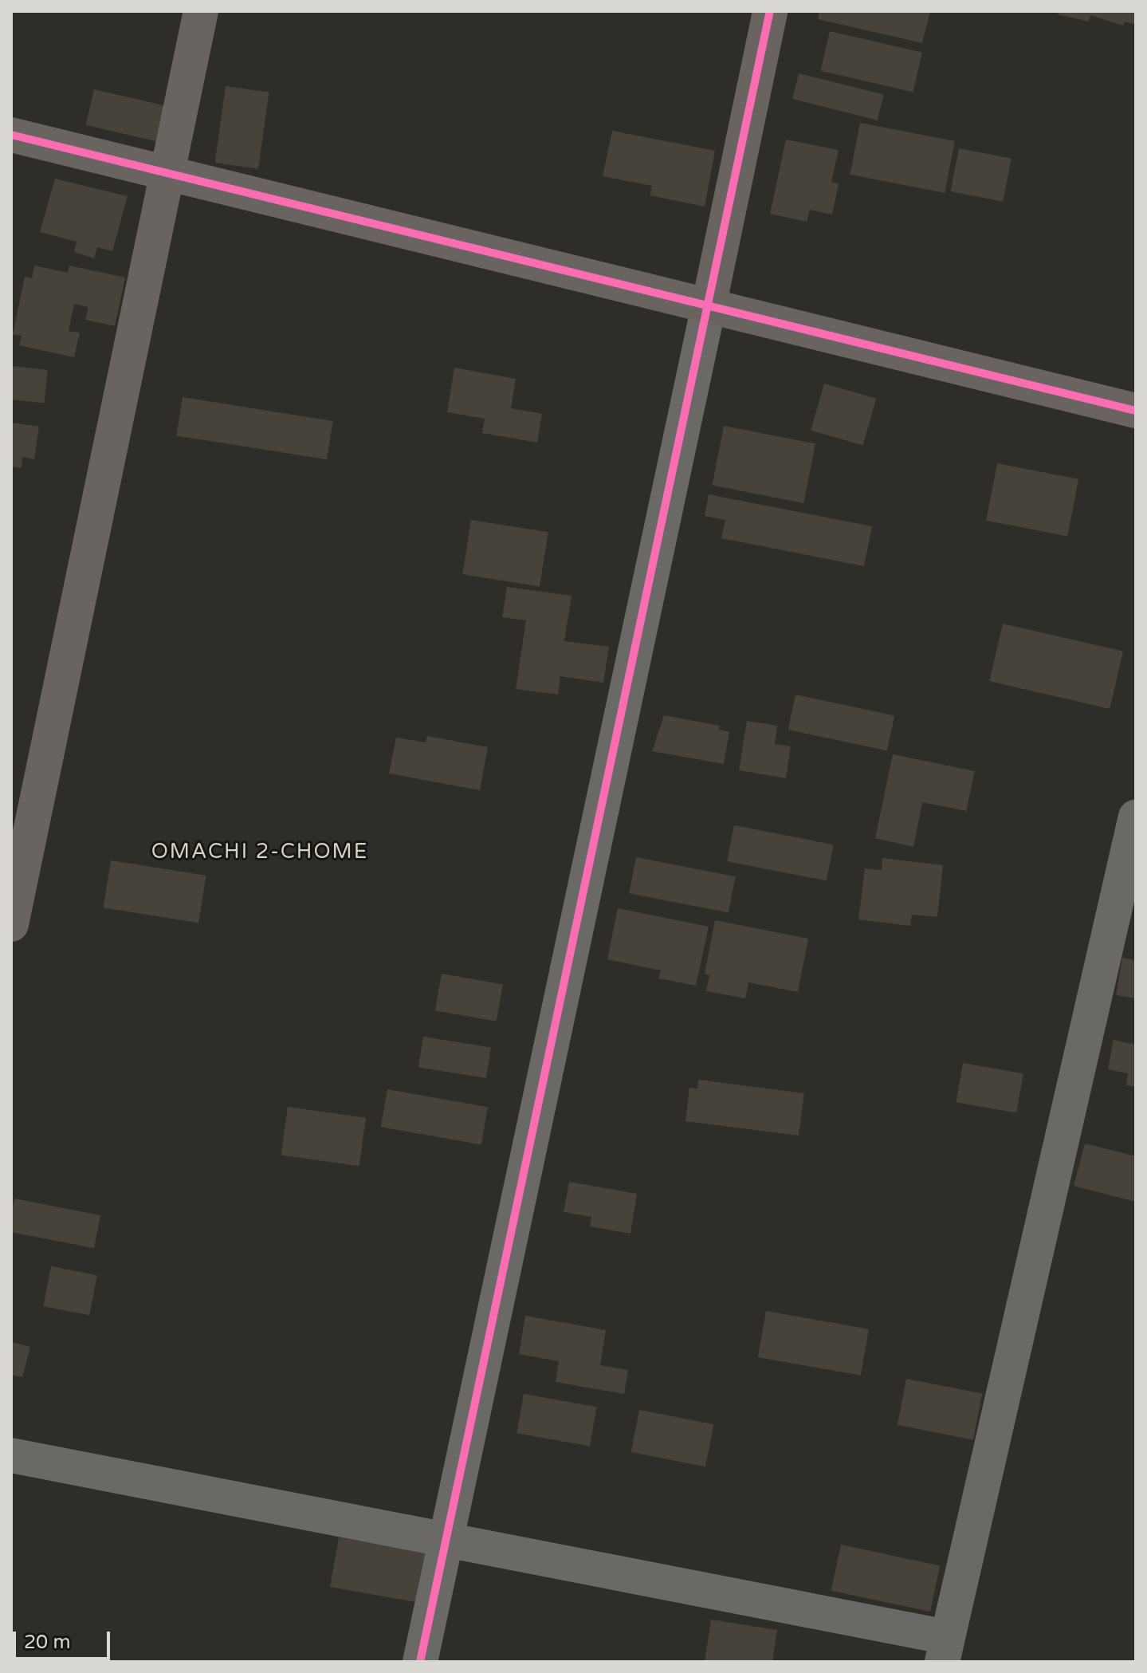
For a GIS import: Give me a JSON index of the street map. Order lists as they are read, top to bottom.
{
  "districts": ["OMACHI 2-CHOME"],
  "scale_bar": "20 m"
}
